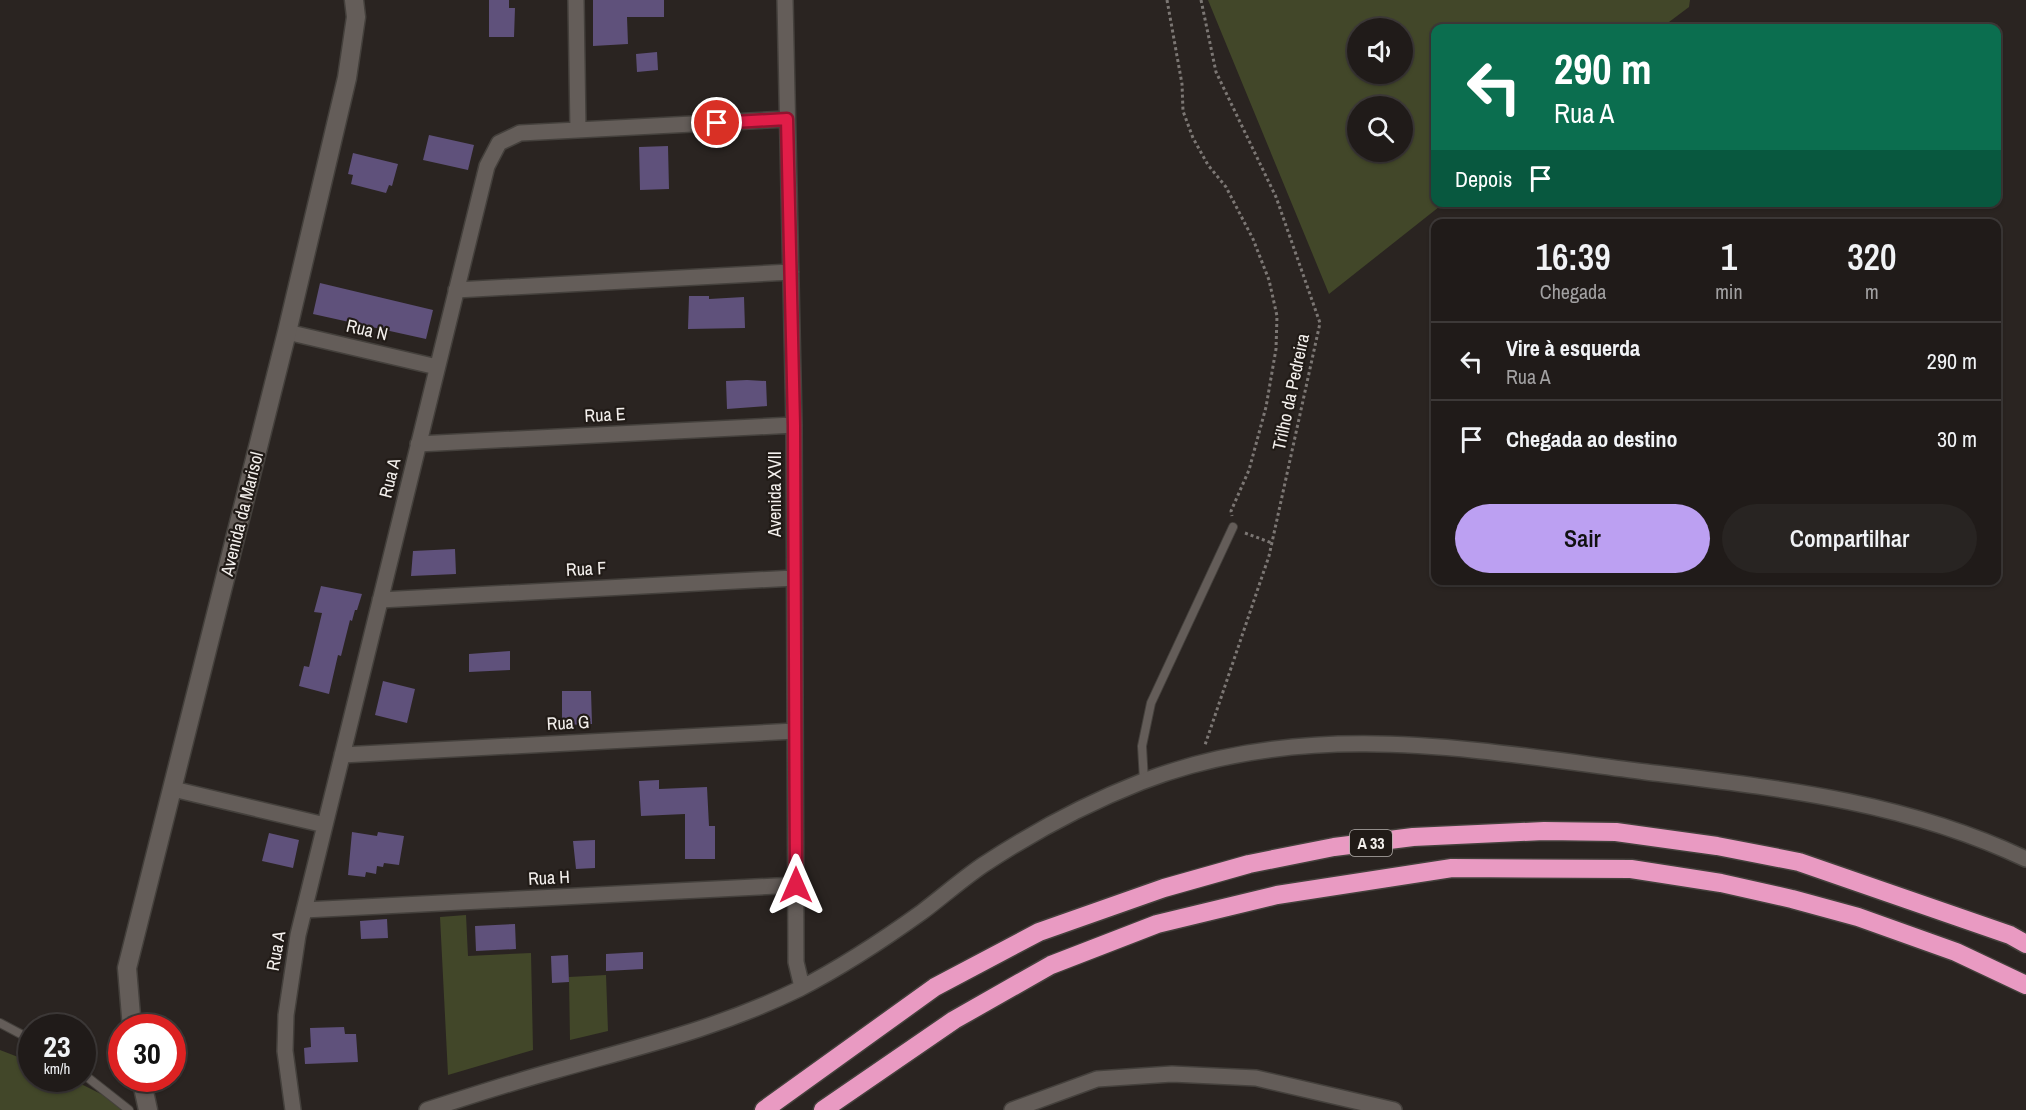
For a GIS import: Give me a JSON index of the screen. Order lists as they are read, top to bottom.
{
  "streets": {
    "highway": ["A 33"],
    "street": [
      "Rua N",
      "Rua E",
      "Rua A",
      "Avenida XVII",
      "Avenida da Marisol",
      "Rua F",
      "Rua G",
      "Rua H"
    ],
    "path": ["Trilho da Pedreira"]
  },
  "crossings": [
    ["Rua N", "Rua A"],
    ["Rua N", "Avenida da Marisol"],
    ["Rua E", "Rua A"],
    ["Rua E", "Avenida XVII"],
    ["Rua A", "Avenida XVII"],
    ["Rua A", "Rua F"],
    ["Rua A", "Rua G"],
    ["Rua A", "Rua H"],
    ["Avenida XVII", "Rua F"],
    ["Avenida XVII", "Rua G"],
    ["Avenida XVII", "Rua H"]
  ],
  "page": {
    "turn": ["290 m", "Rua A"],
    "then": "Depois",
    "eta": [
      "16:39",
      "Chegada",
      "1",
      "min",
      "320",
      "m"
    ],
    "list": [
      {
        "name": "Vire à esquerda",
        "note": "Rua A",
        "value": "290 m"
      },
      {
        "name": "Chegada ao destino",
        "value": "30 m"
      }
    ],
    "buttons": ["Sair", "Compartilhar"],
    "speed": "23 km/h",
    "limit": "30"
  }
}
